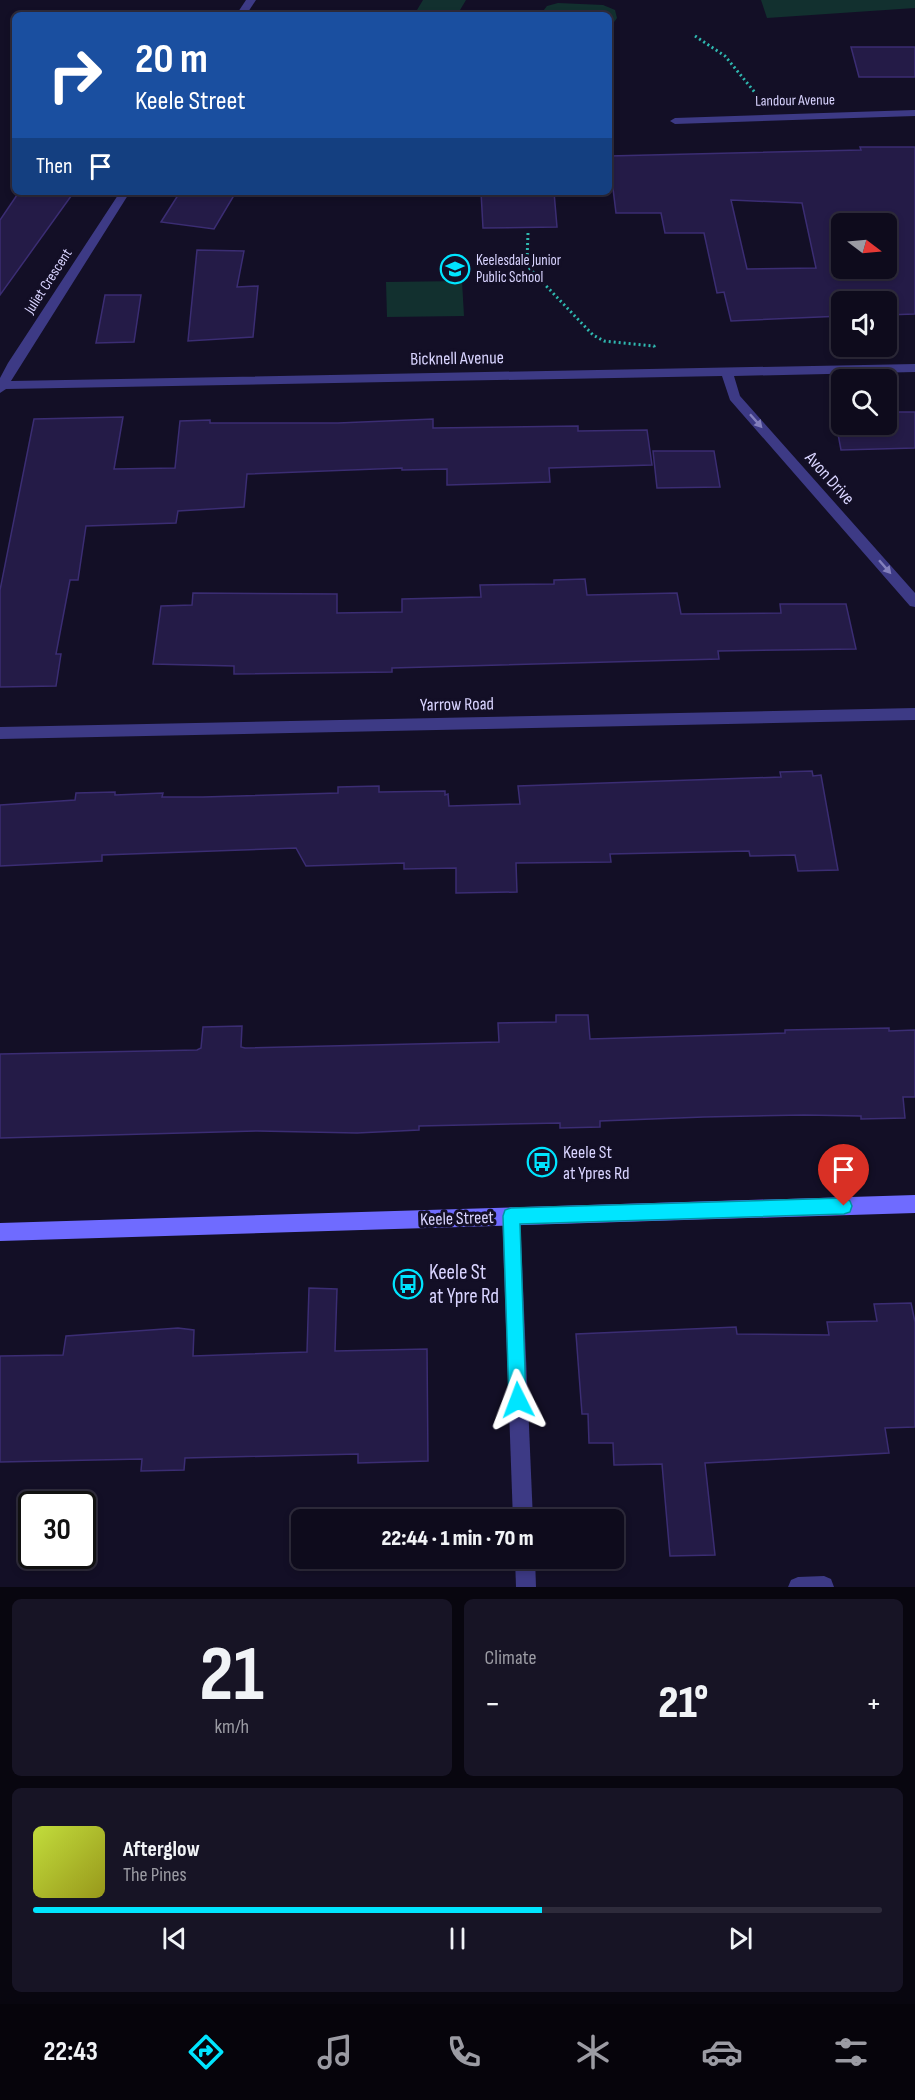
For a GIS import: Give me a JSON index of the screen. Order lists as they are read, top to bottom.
{
  "streets": {
    "main road": ["Keele Street"],
    "street": [
      "Landour Avenue",
      "Juliet Crescent",
      "Bicknell Avenue",
      "Avon Drive",
      "Yarrow Road"
    ]
  },
  "crossings": [
    ["Juliet Crescent", "Bicknell Avenue"],
    ["Bicknell Avenue", "Avon Drive"]
  ],
  "one_way": ["Avon Drive"],
  "places": {
    "school or university": ["Keelesdale Junior Public School"],
    "bus stop": ["Keele St at Ypres Rd", "Keele St at Ypre Rd"]
  },
  "north": "right",
  "page": {
    "turn": ["20 m", "Keele Street"],
    "then": "Then",
    "limit": "30",
    "trip": "22:44 · 1 min · 70 m",
    "tile": [
      ["21", "km/h"],
      "Climate"
    ],
    "heat": ["−", "21°", "+"],
    "song": ["Afterglow", "The Pines"],
    "tabs": "22:43"
  }
}
